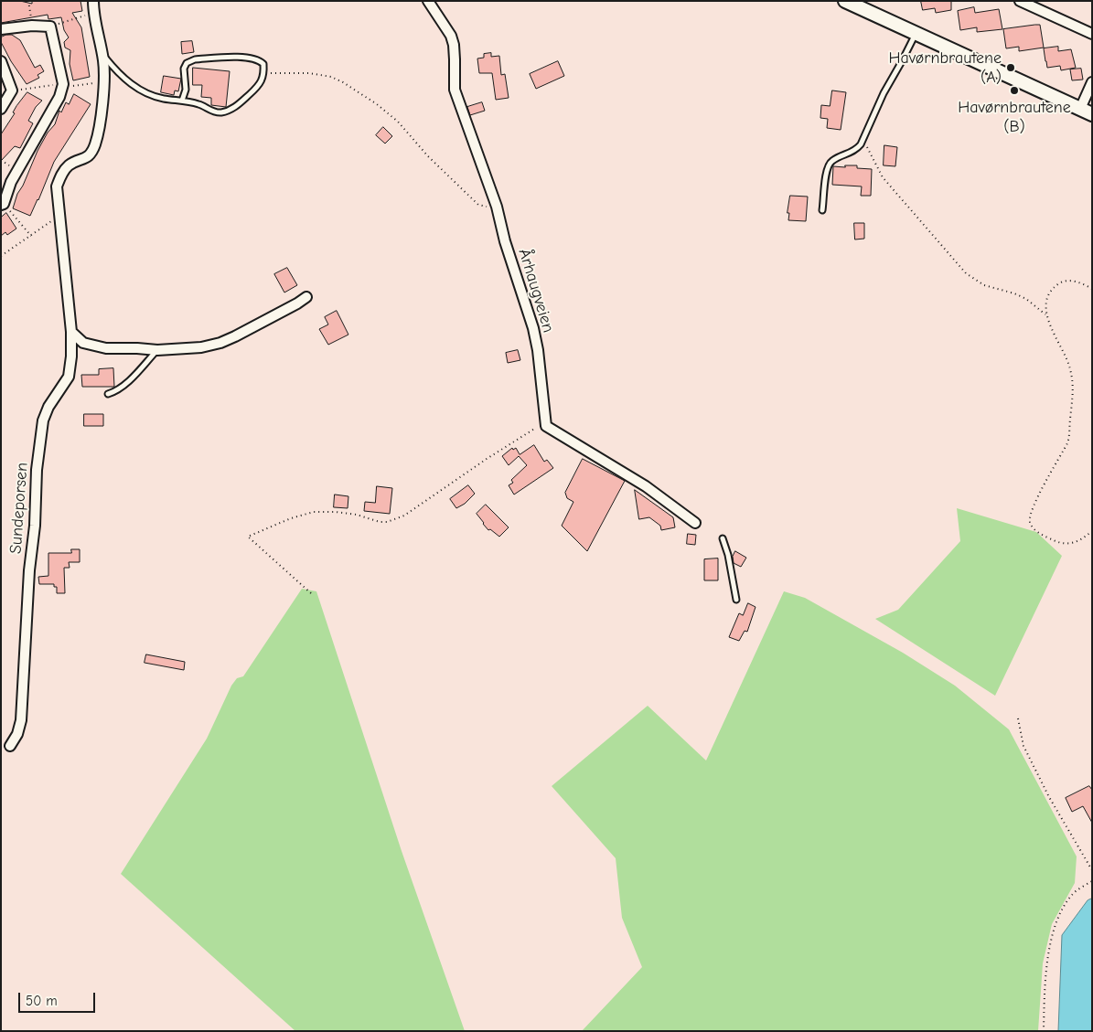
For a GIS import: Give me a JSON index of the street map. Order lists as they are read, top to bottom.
{
  "streets": {
    "street": ["Århaugveien", "Sundeporsen"]
  },
  "places": ["Havørnbrautene (A)", "Havørnbrautene (B)"],
  "scale_bar": "50 m"
}
